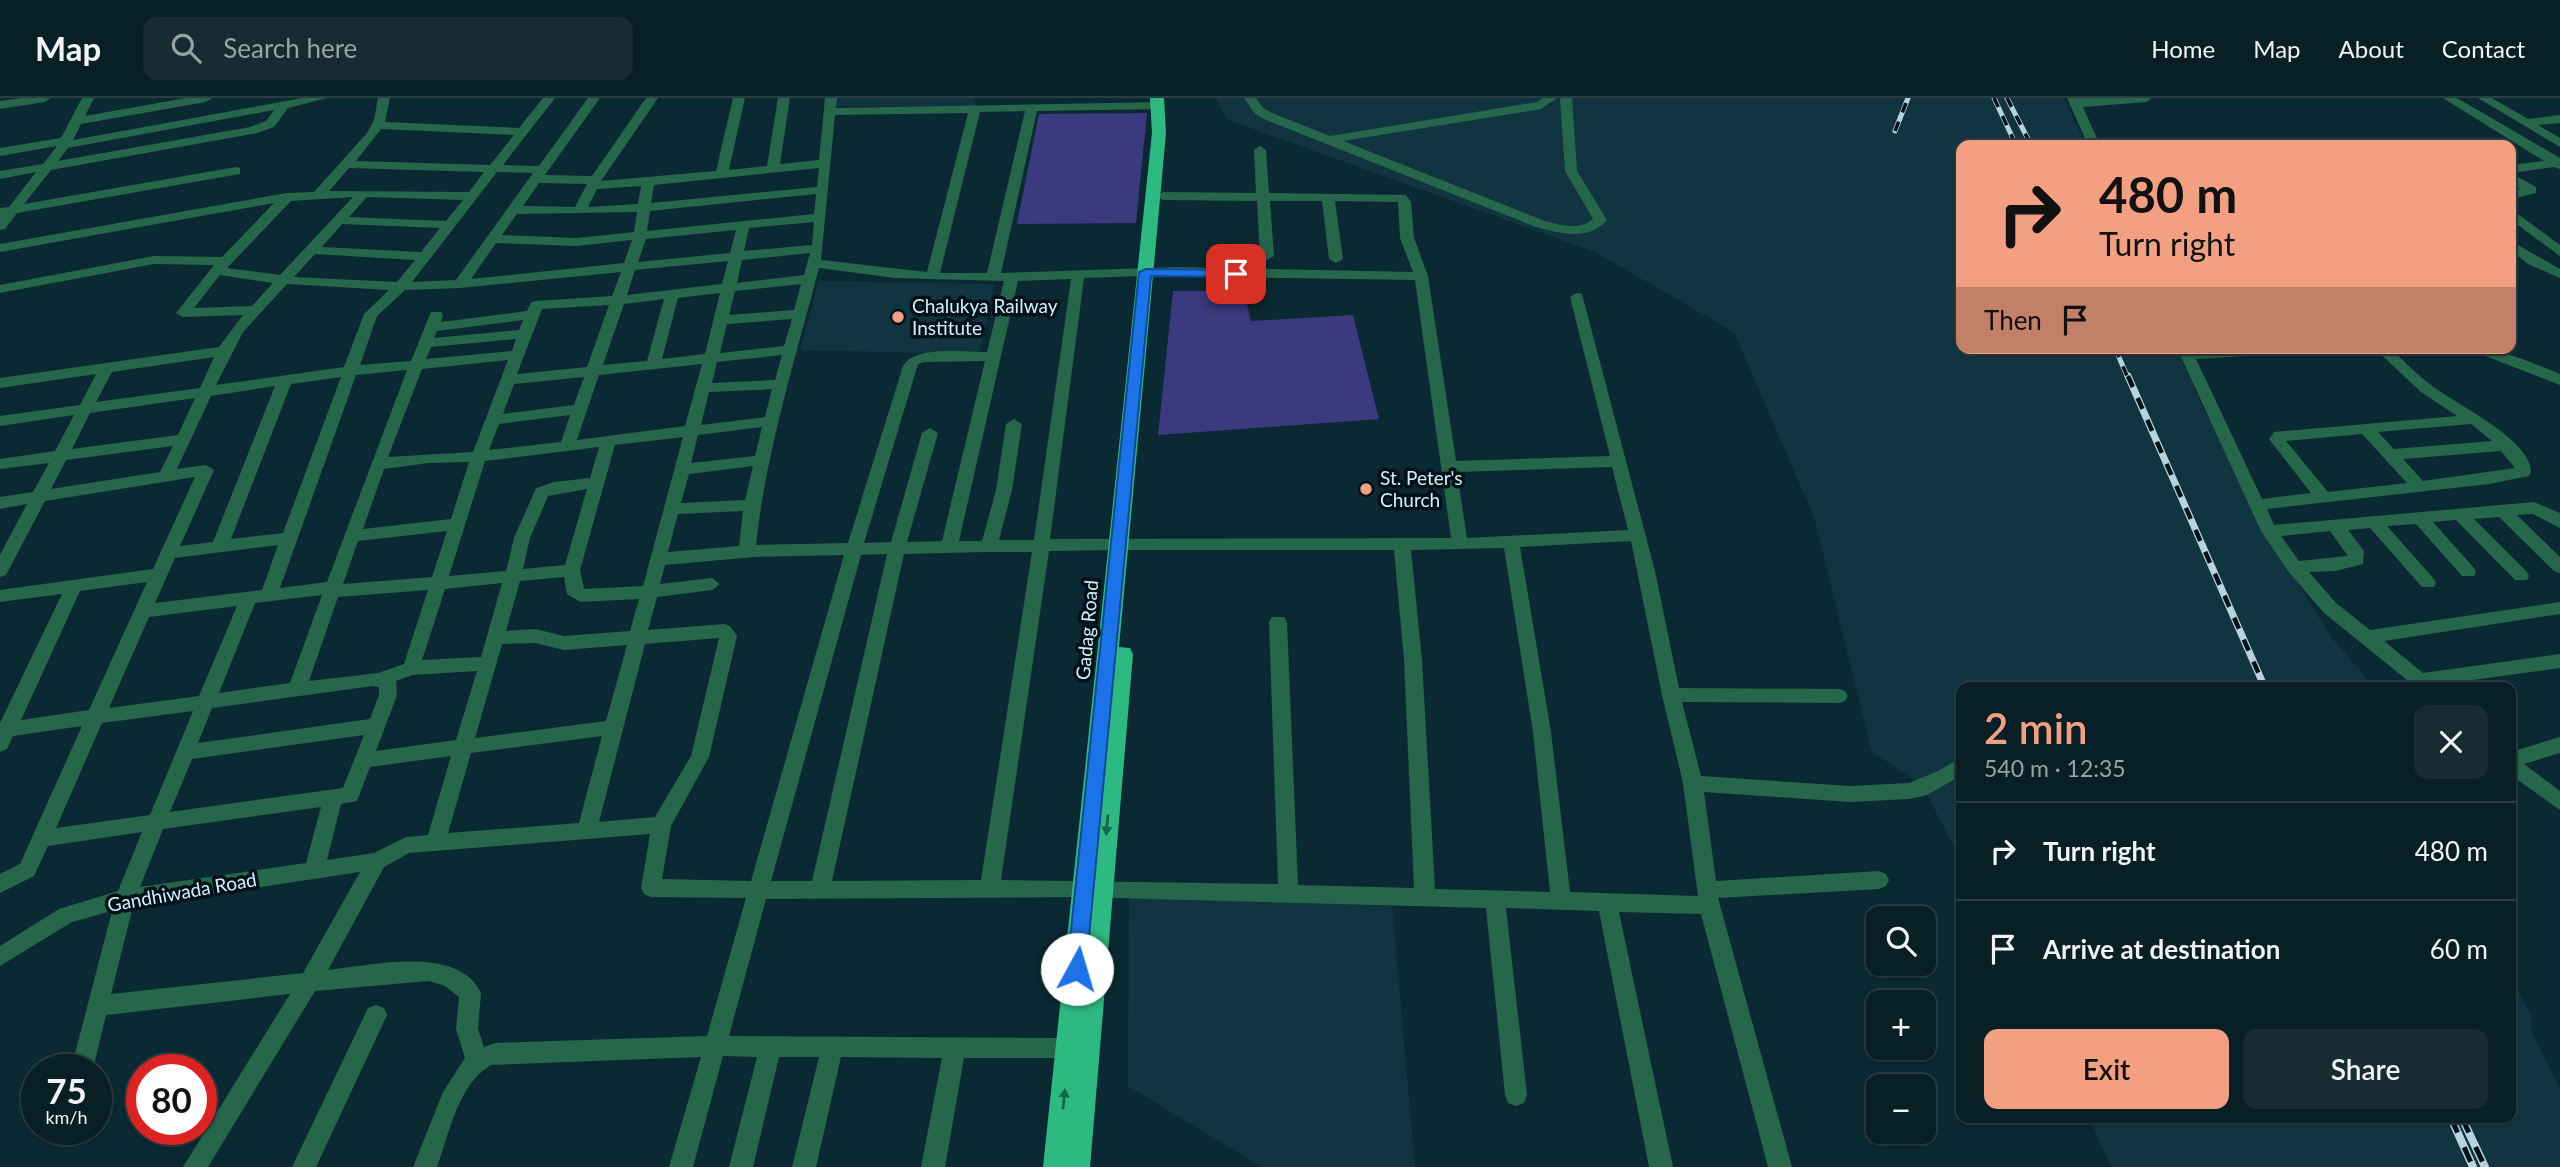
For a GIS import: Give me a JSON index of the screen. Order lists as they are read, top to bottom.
{
  "streets": {
    "highway": ["Gadag Road"],
    "street": ["Gandhiwada Road"]
  },
  "places": ["Chalukya Railway Institute", "St. Peter's Church"],
  "page": {
    "header": "Map",
    "search": "Search here",
    "nav": [
      "Home",
      "Map",
      "About",
      "Contact"
    ],
    "turn": ["480 m", "Turn right"],
    "then": "Then",
    "heading": ["2 min", "540 m · 12:35"],
    "list": [
      {
        "name": "Turn right",
        "value": "480 m"
      },
      {
        "name": "Arrive at destination",
        "value": "60 m"
      }
    ],
    "map_buttons": ["+", "−"],
    "buttons": ["Exit", "Share"],
    "speed": "75 km/h",
    "limit": "80"
  }
}
